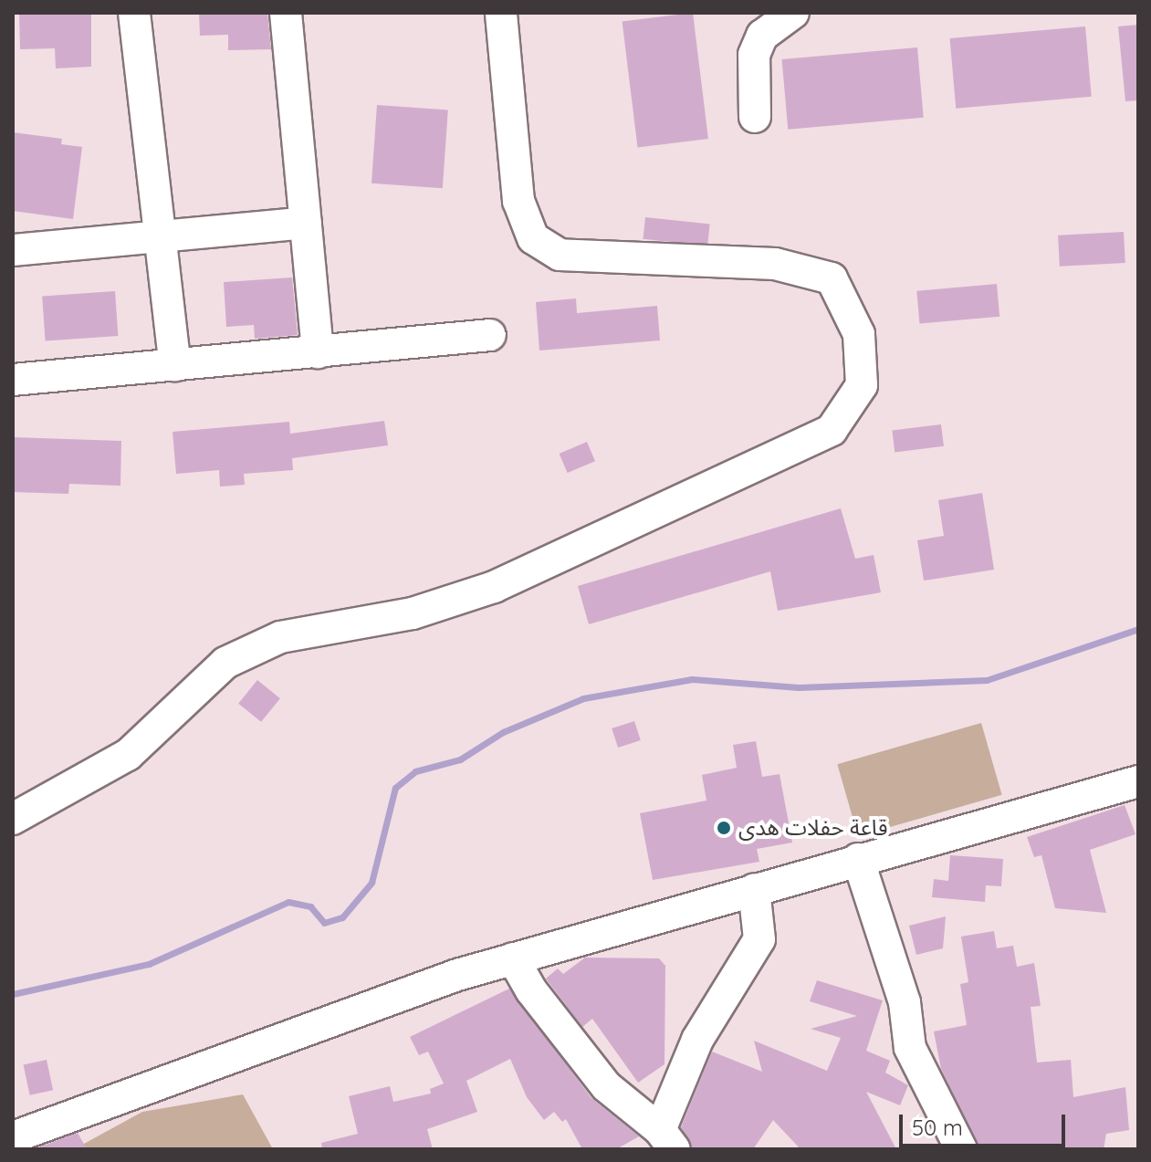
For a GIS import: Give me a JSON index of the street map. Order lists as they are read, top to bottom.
{
  "places": ["قاعة حفلات هدى"],
  "scale_bar": "50 m"
}
